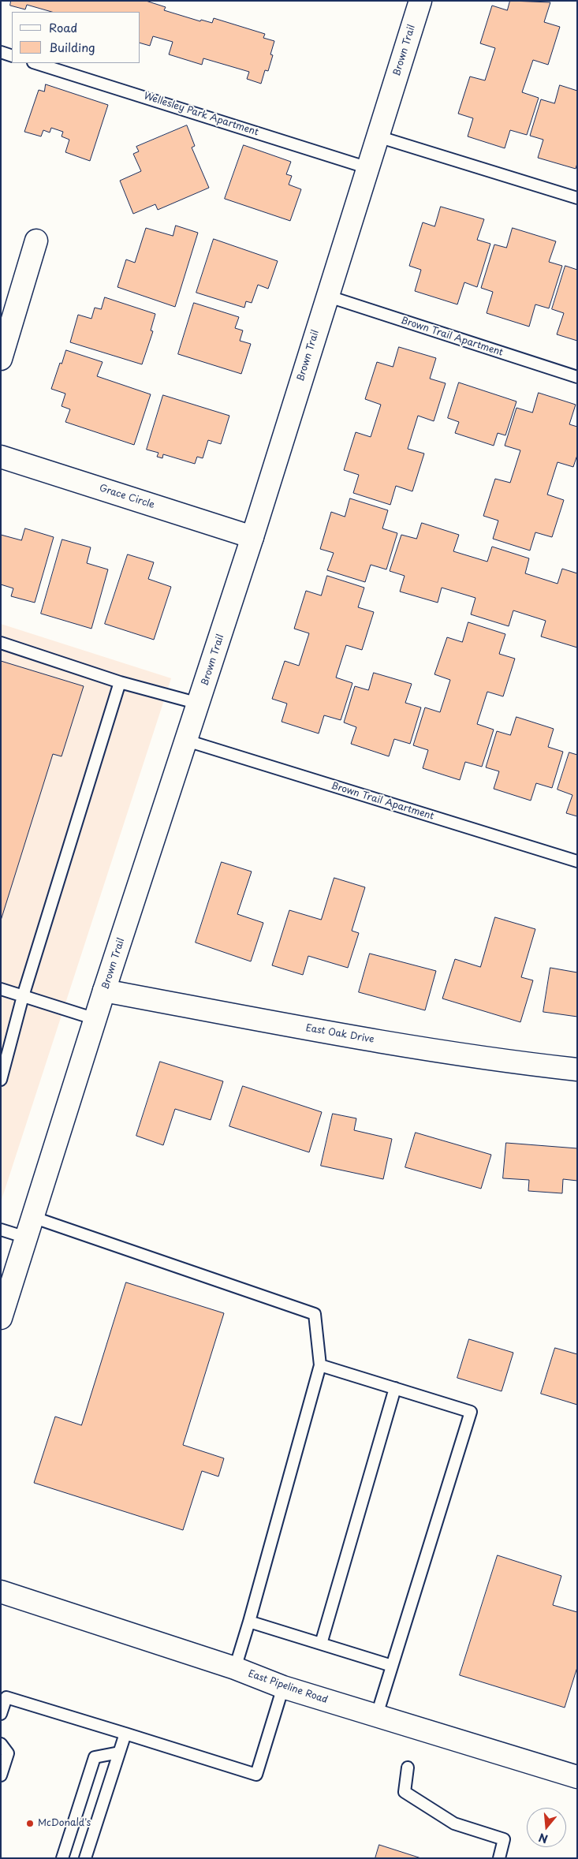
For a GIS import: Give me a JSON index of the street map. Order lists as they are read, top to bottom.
{
  "streets": {
    "main road": [
      "Brown Trail",
      "Grace Circle",
      "East Oak Drive",
      "East Pipeline Road"
    ],
    "lane": ["Wellesley Park Apartment", "Brown Trail Apartment"]
  },
  "crossings": [
    ["Brown Trail", "Wellesley Park Apartment"],
    ["Brown Trail", "Brown Trail Apartment"],
    ["Brown Trail", "Grace Circle"],
    ["Brown Trail", "East Oak Drive"]
  ],
  "places": ["McDonald's"],
  "legend": ["Road", "Building"],
  "north": "bottom"
}
